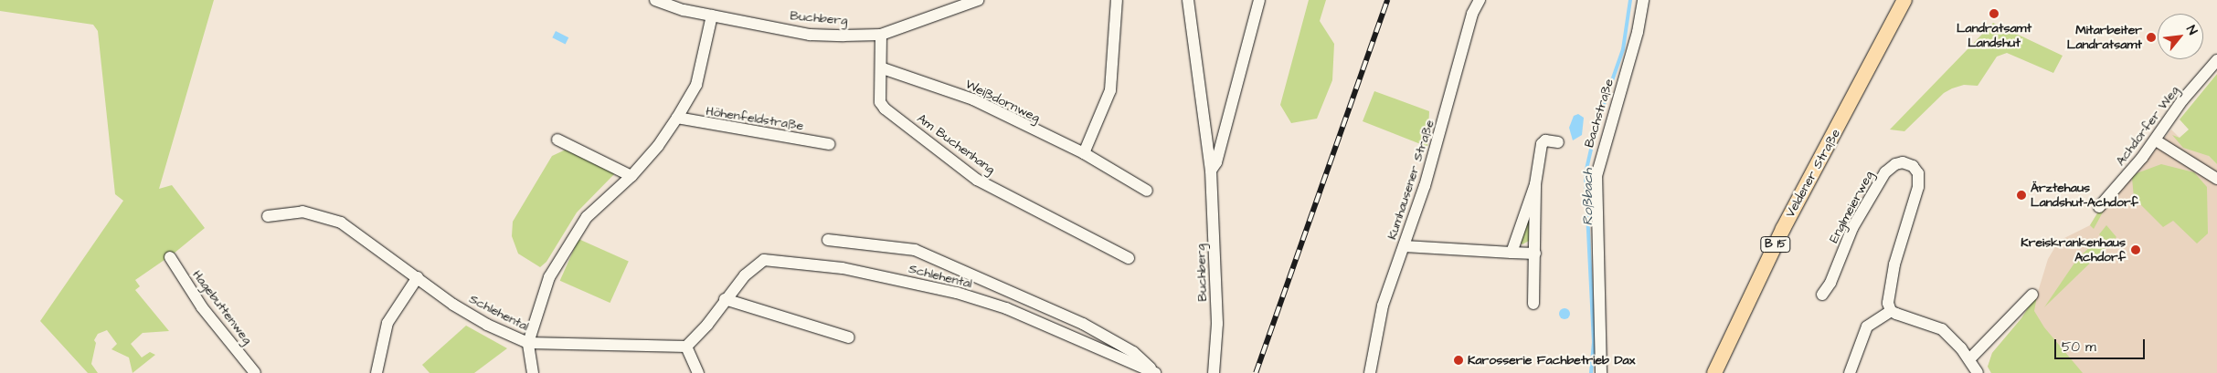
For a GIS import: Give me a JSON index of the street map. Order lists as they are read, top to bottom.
{
  "streets": {
    "main road": ["Veldener Straße", "B 15"],
    "street": [
      "Buchberg",
      "Weißdornweg",
      "Bachstraße",
      "Höhenfeldstraße",
      "Achdorfer Weg",
      "Am Buchenhang",
      "Kumhausener Straße",
      "Englmeierweg",
      "Schlehental",
      "Hagebuttenweg"
    ]
  },
  "crossings": [
    ["Buchberg", "Höhenfeldstraße"],
    ["Buchberg", "Am Buchenhang"],
    ["Weißdornweg", "Am Buchenhang"],
    ["Höhenfeldstraße", "Schlehental"]
  ],
  "water": ["Roßbach"],
  "places": [
    "Landratsamt Landshut",
    "Mitarbeiter Landratsamt",
    "Ärztehaus Landshut-Achdorf",
    "Kreiskrankenhaus Achdorf",
    "Karosserie Fachbetrieb Dax"
  ],
  "scale_bar": "50 m",
  "north": "top right"
}
